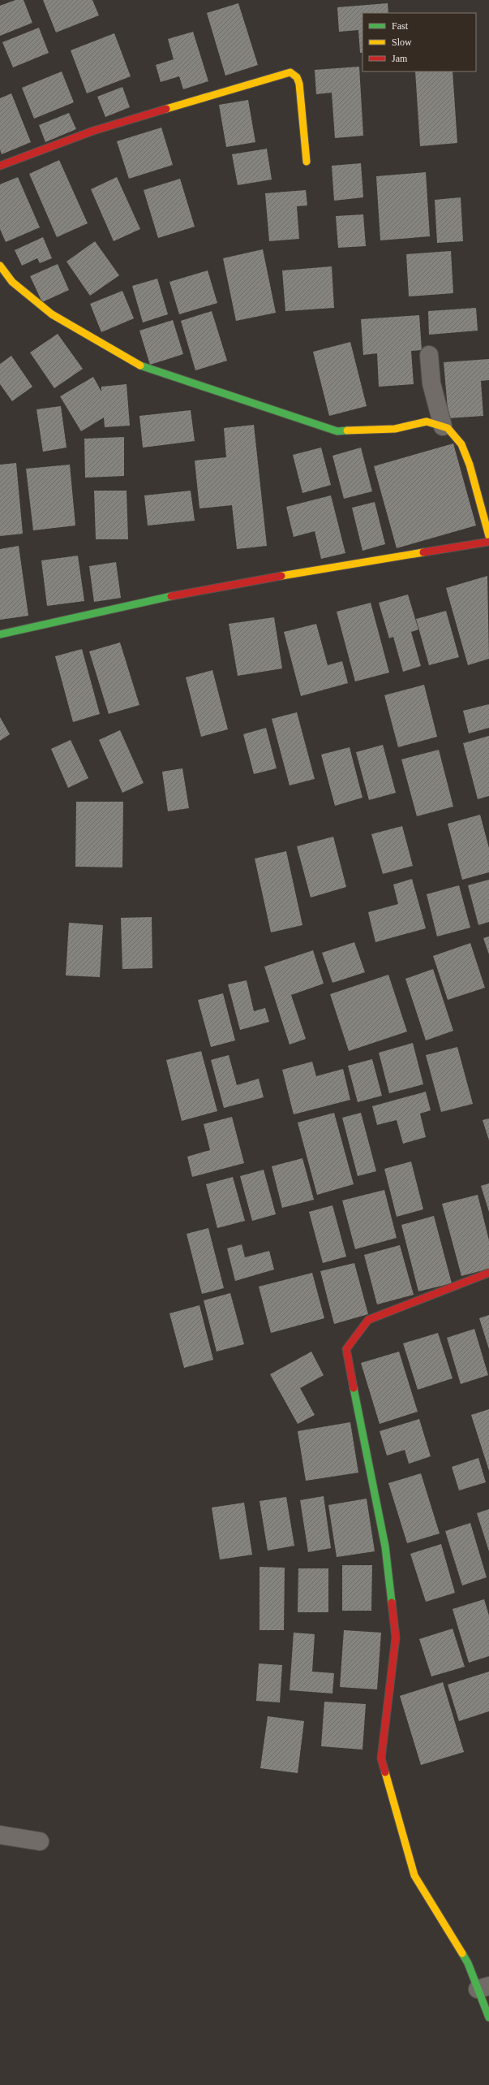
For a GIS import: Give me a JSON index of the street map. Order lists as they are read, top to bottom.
{
  "legend": ["Fast", "Slow", "Jam"]
}
